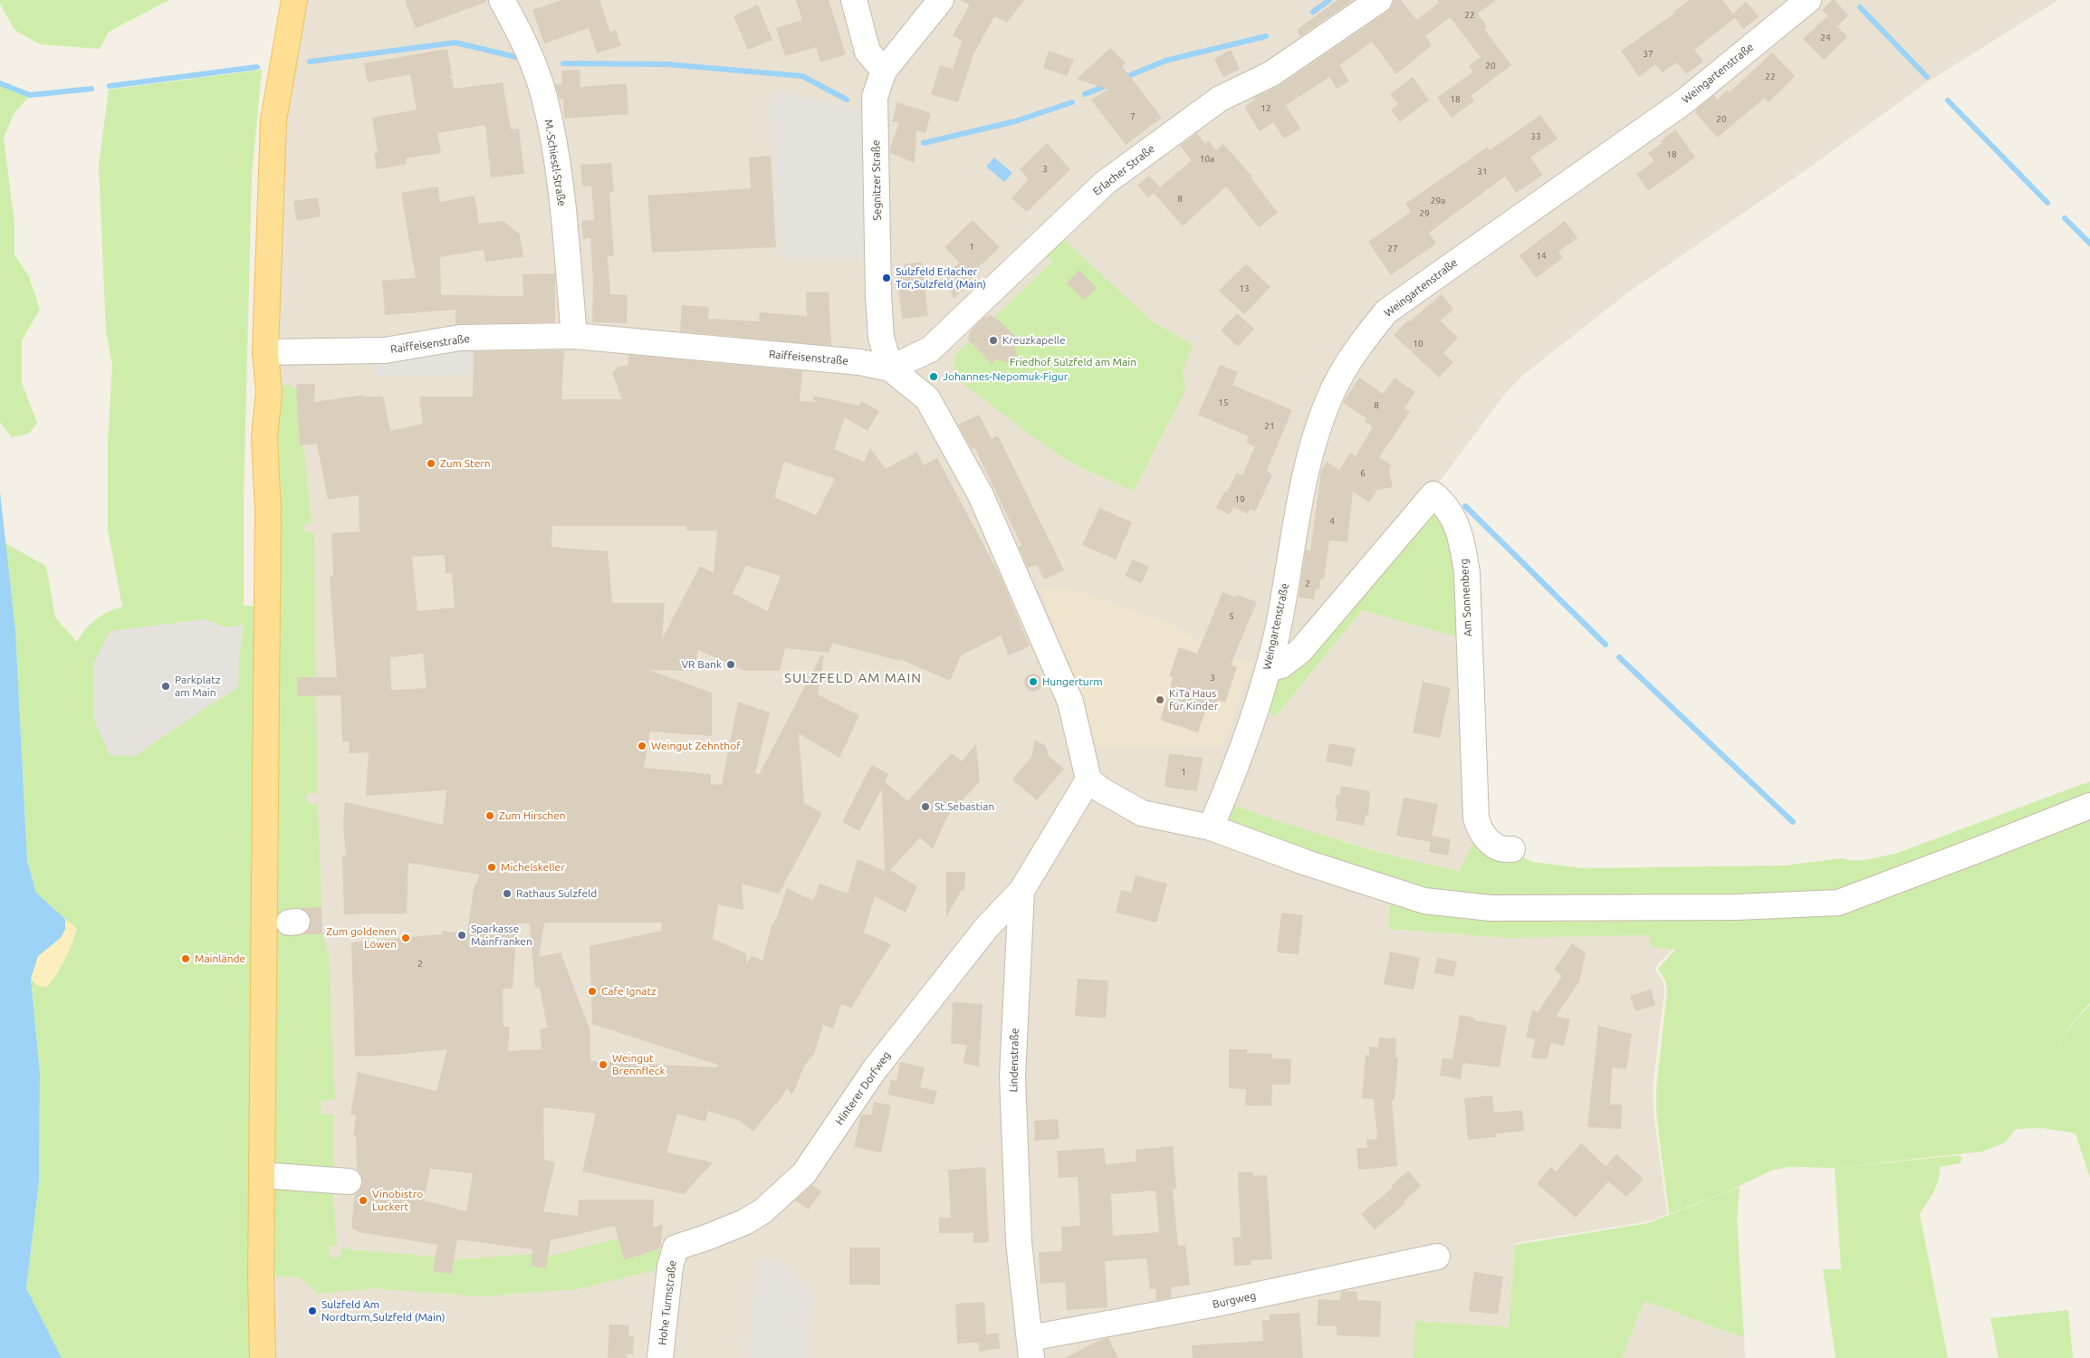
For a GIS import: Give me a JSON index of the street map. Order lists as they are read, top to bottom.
{
  "streets": {
    "street": [
      "Weingartenstraße",
      "M.-Schiestl-Straße",
      "Erlacher Straße",
      "Segnitzer Straße",
      "Raiffeisenstraße",
      "Am Sonnenberg",
      "Lindenstraße",
      "Hinterer Dorfweg",
      "Burgweg",
      "Hohe Turmstraße"
    ]
  },
  "crossings": [
    ["Weingartenstraße", "Am Sonnenberg"],
    ["M.-Schiestl-Straße", "Raiffeisenstraße"],
    ["Erlacher Straße", "Segnitzer Straße"],
    ["Erlacher Straße", "Raiffeisenstraße"],
    ["Segnitzer Straße", "Raiffeisenstraße"],
    ["Raiffeisenstraße", "Lindenstraße"],
    ["Lindenstraße", "Hinterer Dorfweg"],
    ["Lindenstraße", "Burgweg"],
    ["Hinterer Dorfweg", "Hohe Turmstraße"]
  ],
  "districts": ["SULZFELD AM MAIN"],
  "parks": ["Friedhof Sulzfeld am Main"],
  "places": [
    "Sulzfeld Erlacher Tor,Sulzfeld (Main)",
    "Kreuzkapelle",
    "Johannes-Nepomuk-Figur",
    "Zum Stern",
    "VR Bank",
    "Hungerturm",
    "Parkplatz am Main",
    "KiTa Haus für Kinder",
    "Weingut Zehnthof",
    "St.Sebastian",
    "Zum Hirschen",
    "Michelskeller",
    "Rathaus Sulzfeld",
    "Sparkasse Mainfranken",
    "Zum goldenen Löwen",
    "Mainlände",
    "Cafe Ignatz",
    "Weingut Brennfleck",
    "Vinobistro Luckert",
    "Sulzfeld Am Nordturm,Sulzfeld (Main)"
  ],
  "house_numbers": [
    "22",
    "24",
    "37",
    "20",
    "22",
    "18",
    "12",
    "7",
    "20",
    "33",
    "18",
    "10a",
    "3",
    "31",
    "8",
    "29a",
    "29",
    "1",
    "27",
    "14",
    "13",
    "10",
    "15",
    "8",
    "21",
    "6",
    "19",
    "4",
    "2",
    "5",
    "3",
    "1",
    "2"
  ]
}
